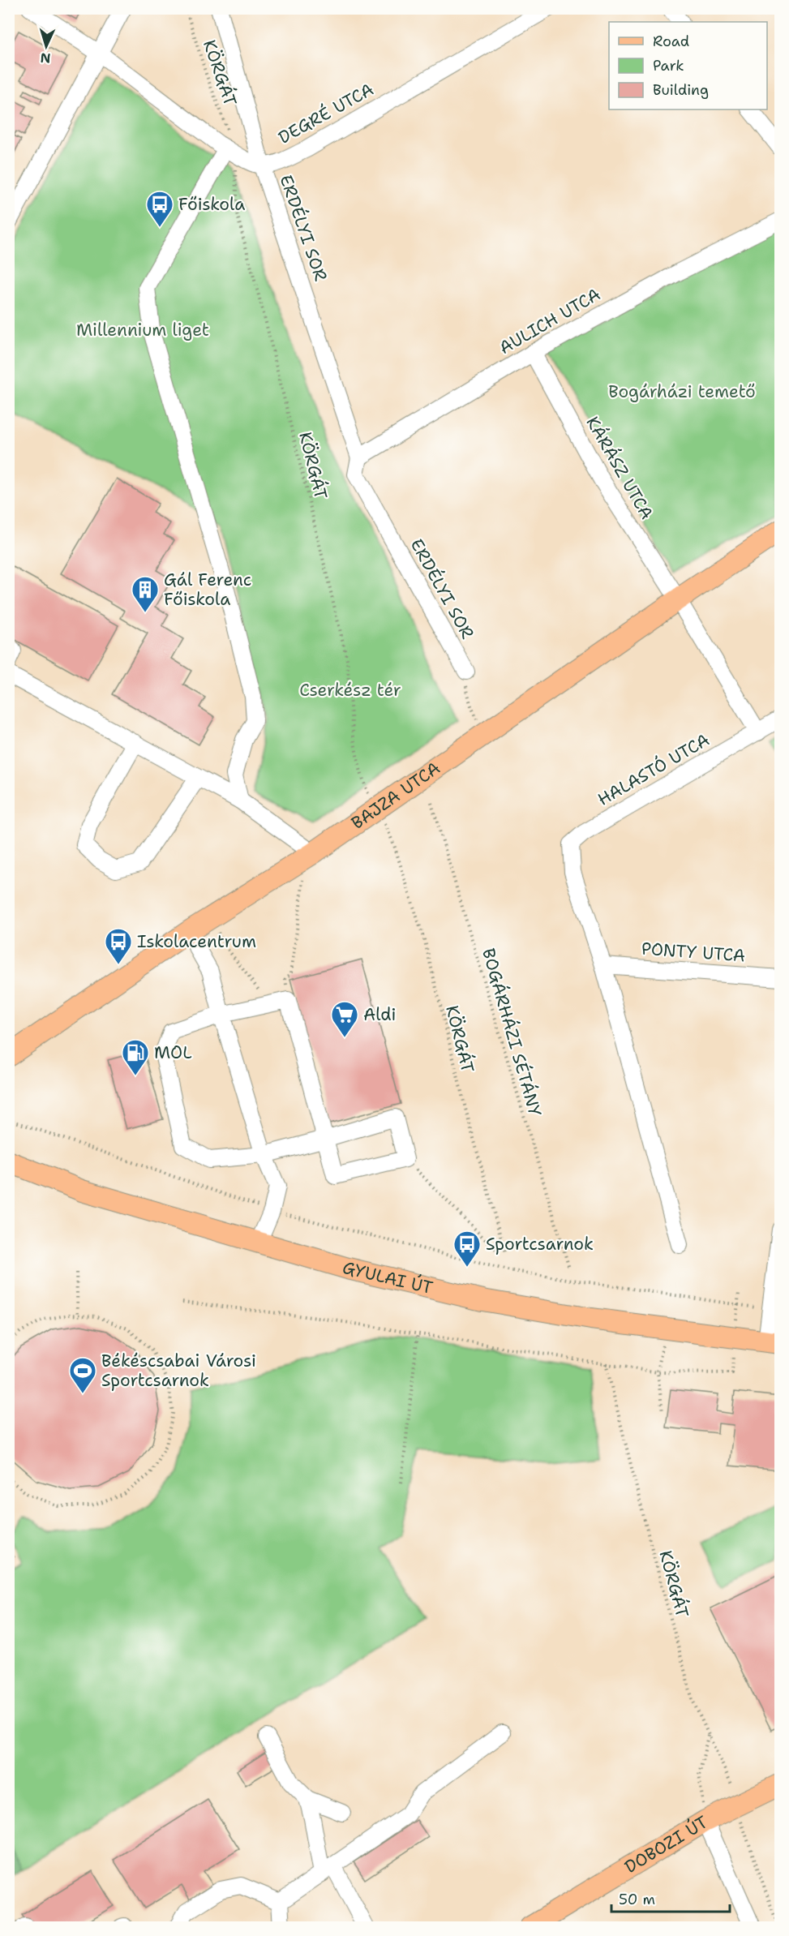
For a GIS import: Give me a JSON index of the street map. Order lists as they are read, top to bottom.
{
  "streets": {
    "main road": ["BAJZA UTCA", "GYULAI ÚT", "DOBOZI ÚT"],
    "street": [
      "DEGRÉ UTCA",
      "ERDÉLYI SOR",
      "AULICH UTCA",
      "KÁRÁSZ UTCA",
      "HALASTÓ UTCA",
      "PONTY UTCA"
    ],
    "path": ["KÖRGÁT", "BOGÁRHÁZI SÉTÁNY"]
  },
  "crossings": [
    ["DEGRÉ UTCA", "ERDÉLYI SOR"],
    ["ERDÉLYI SOR", "AULICH UTCA"],
    ["AULICH UTCA", "KÁRÁSZ UTCA"],
    ["KÁRÁSZ UTCA", "HALASTÓ UTCA"],
    ["KÁRÁSZ UTCA", "BAJZA UTCA"],
    ["HALASTÓ UTCA", "PONTY UTCA"]
  ],
  "parks": ["Millennium liget", "Bogárházi temető", "Cserkész tér"],
  "places": {
    "bus stop": ["Főiskola", "Iskolacentrum", "Sportcsarnok"],
    "building": ["Gál Ferenc Főiskola"],
    "supermarket": ["Aldi"],
    "fuel station": ["MOL"],
    "sports": ["Békéscsabai Városi Sportcsarnok"]
  },
  "legend": ["Road", "Park", "Building"],
  "scale_bar": "50 m",
  "north": "bottom"
}
